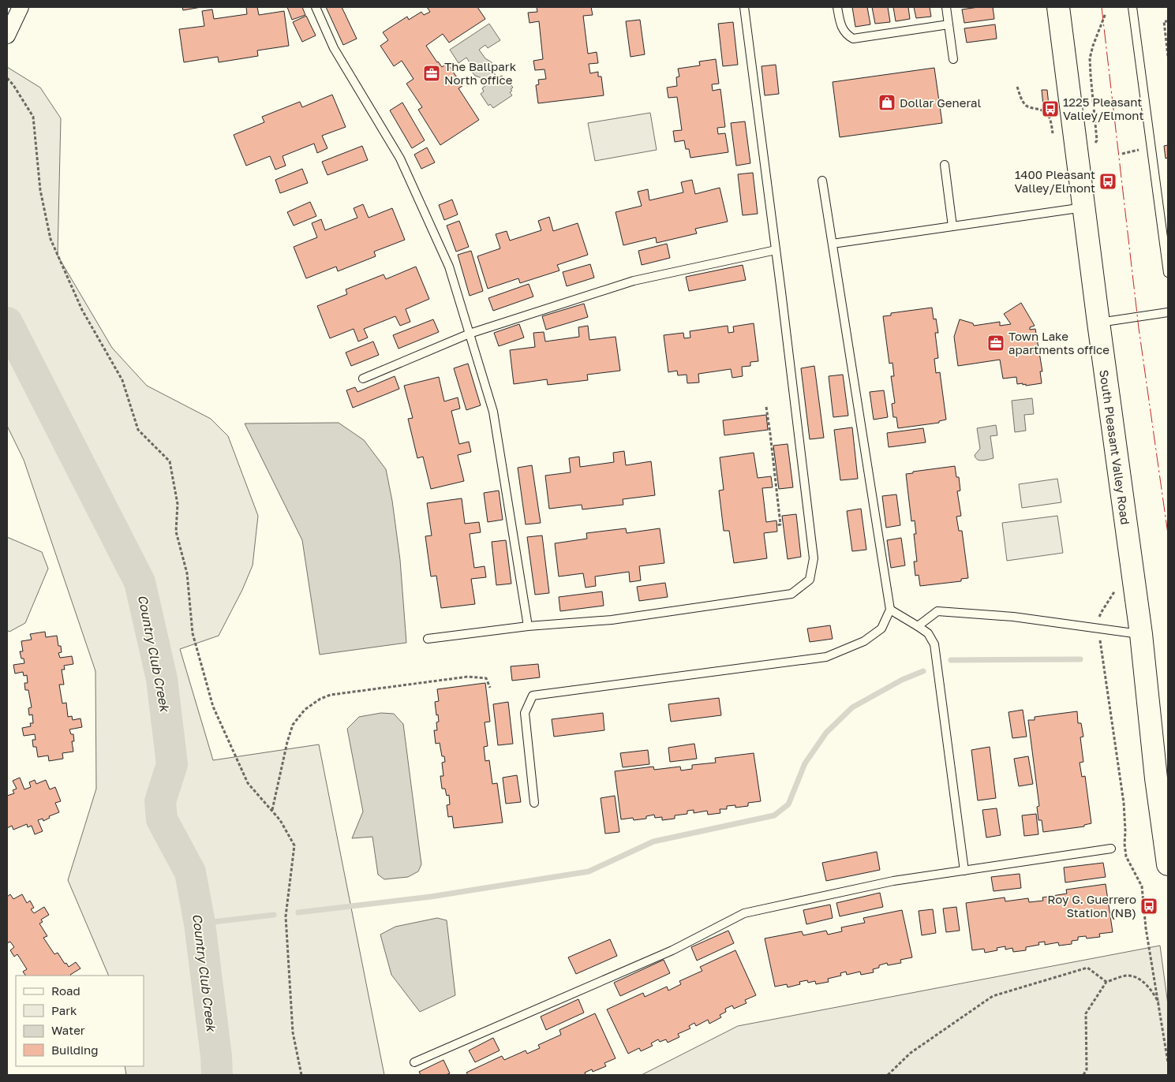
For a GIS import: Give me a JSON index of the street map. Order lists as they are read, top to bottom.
{
  "streets": {
    "main road": ["South Pleasant Valley Road"]
  },
  "water": ["Country Club Creek"],
  "places": {
    "office": ["The Ballpark North office", "Town Lake apartments office"],
    "shop": ["Dollar General"],
    "bus stop": ["1225 Pleasant Valley/Elmont", "1400 Pleasant Valley/Elmont", "Roy G. Guerrero Station (NB)"]
  },
  "legend": [
    "Road",
    "Park",
    "Water",
    "Building"
  ]
}
